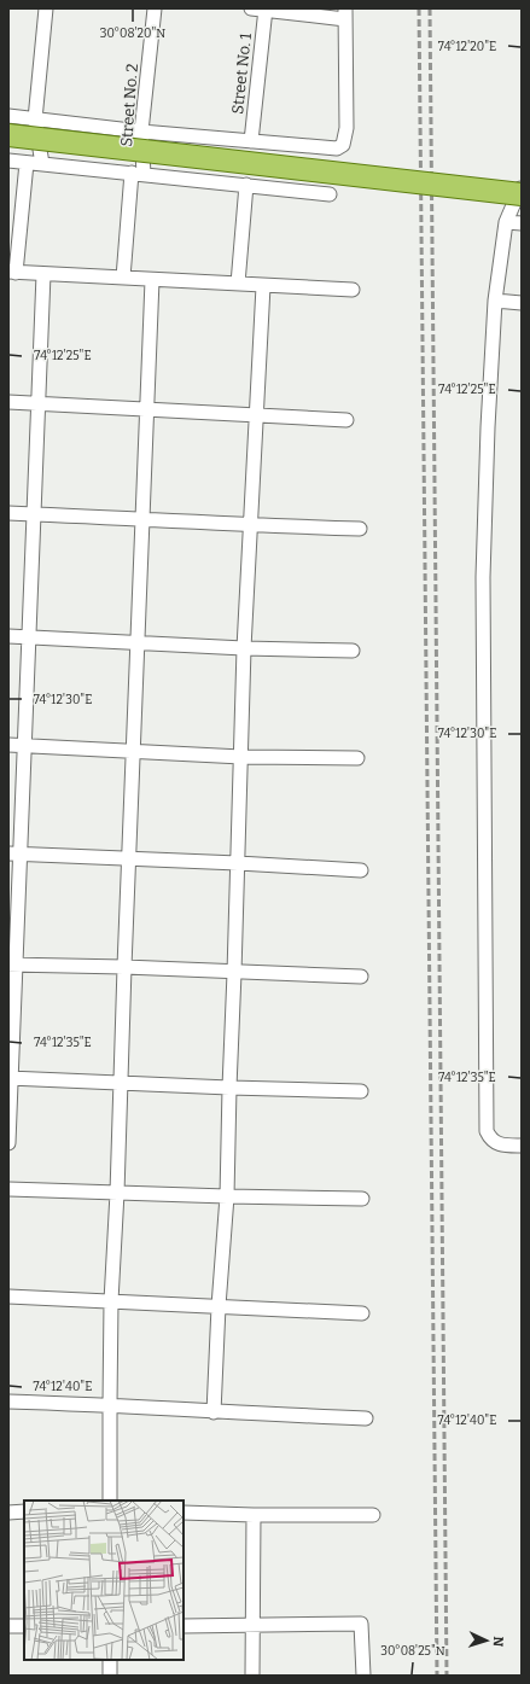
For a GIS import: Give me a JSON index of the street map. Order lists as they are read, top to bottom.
{
  "streets": {
    "street": ["Street No. 1", "Street No. 2"]
  },
  "north": "right",
  "coordinates": [
    "30°08'20\"N",
    "74°12'20\"E",
    "74°12'25\"E",
    "74°12'30\"E",
    "74°12'35\"E",
    "74°12'40\"E",
    "30°08'25\"N"
  ]
}
